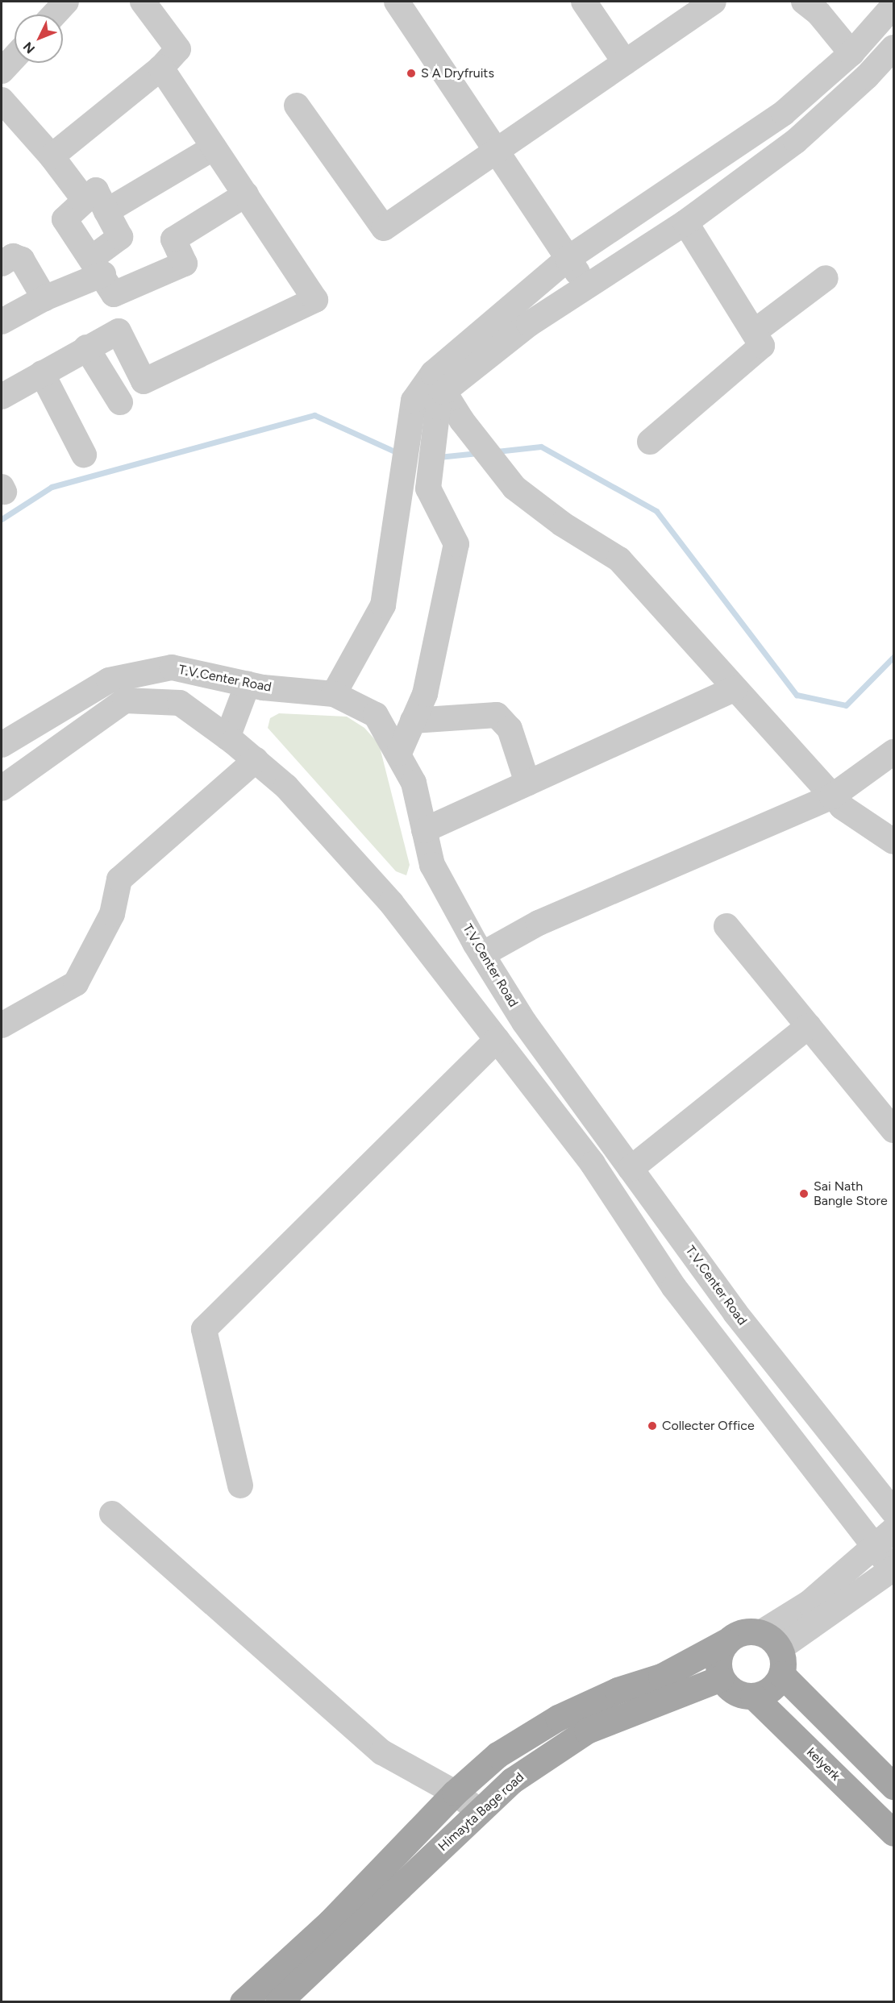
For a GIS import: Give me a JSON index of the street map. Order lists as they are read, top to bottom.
{
  "streets": {
    "main road": ["kelyerk", "Himayta Bage road"],
    "street": ["T.V.Center Road"]
  },
  "crossings": [
    ["kelyerk", "Himayta Bage road"]
  ],
  "places": ["S A Dryfruits", "Sai Nath Bangle Store", "Collecter Office"],
  "north": "bottom left"
}
